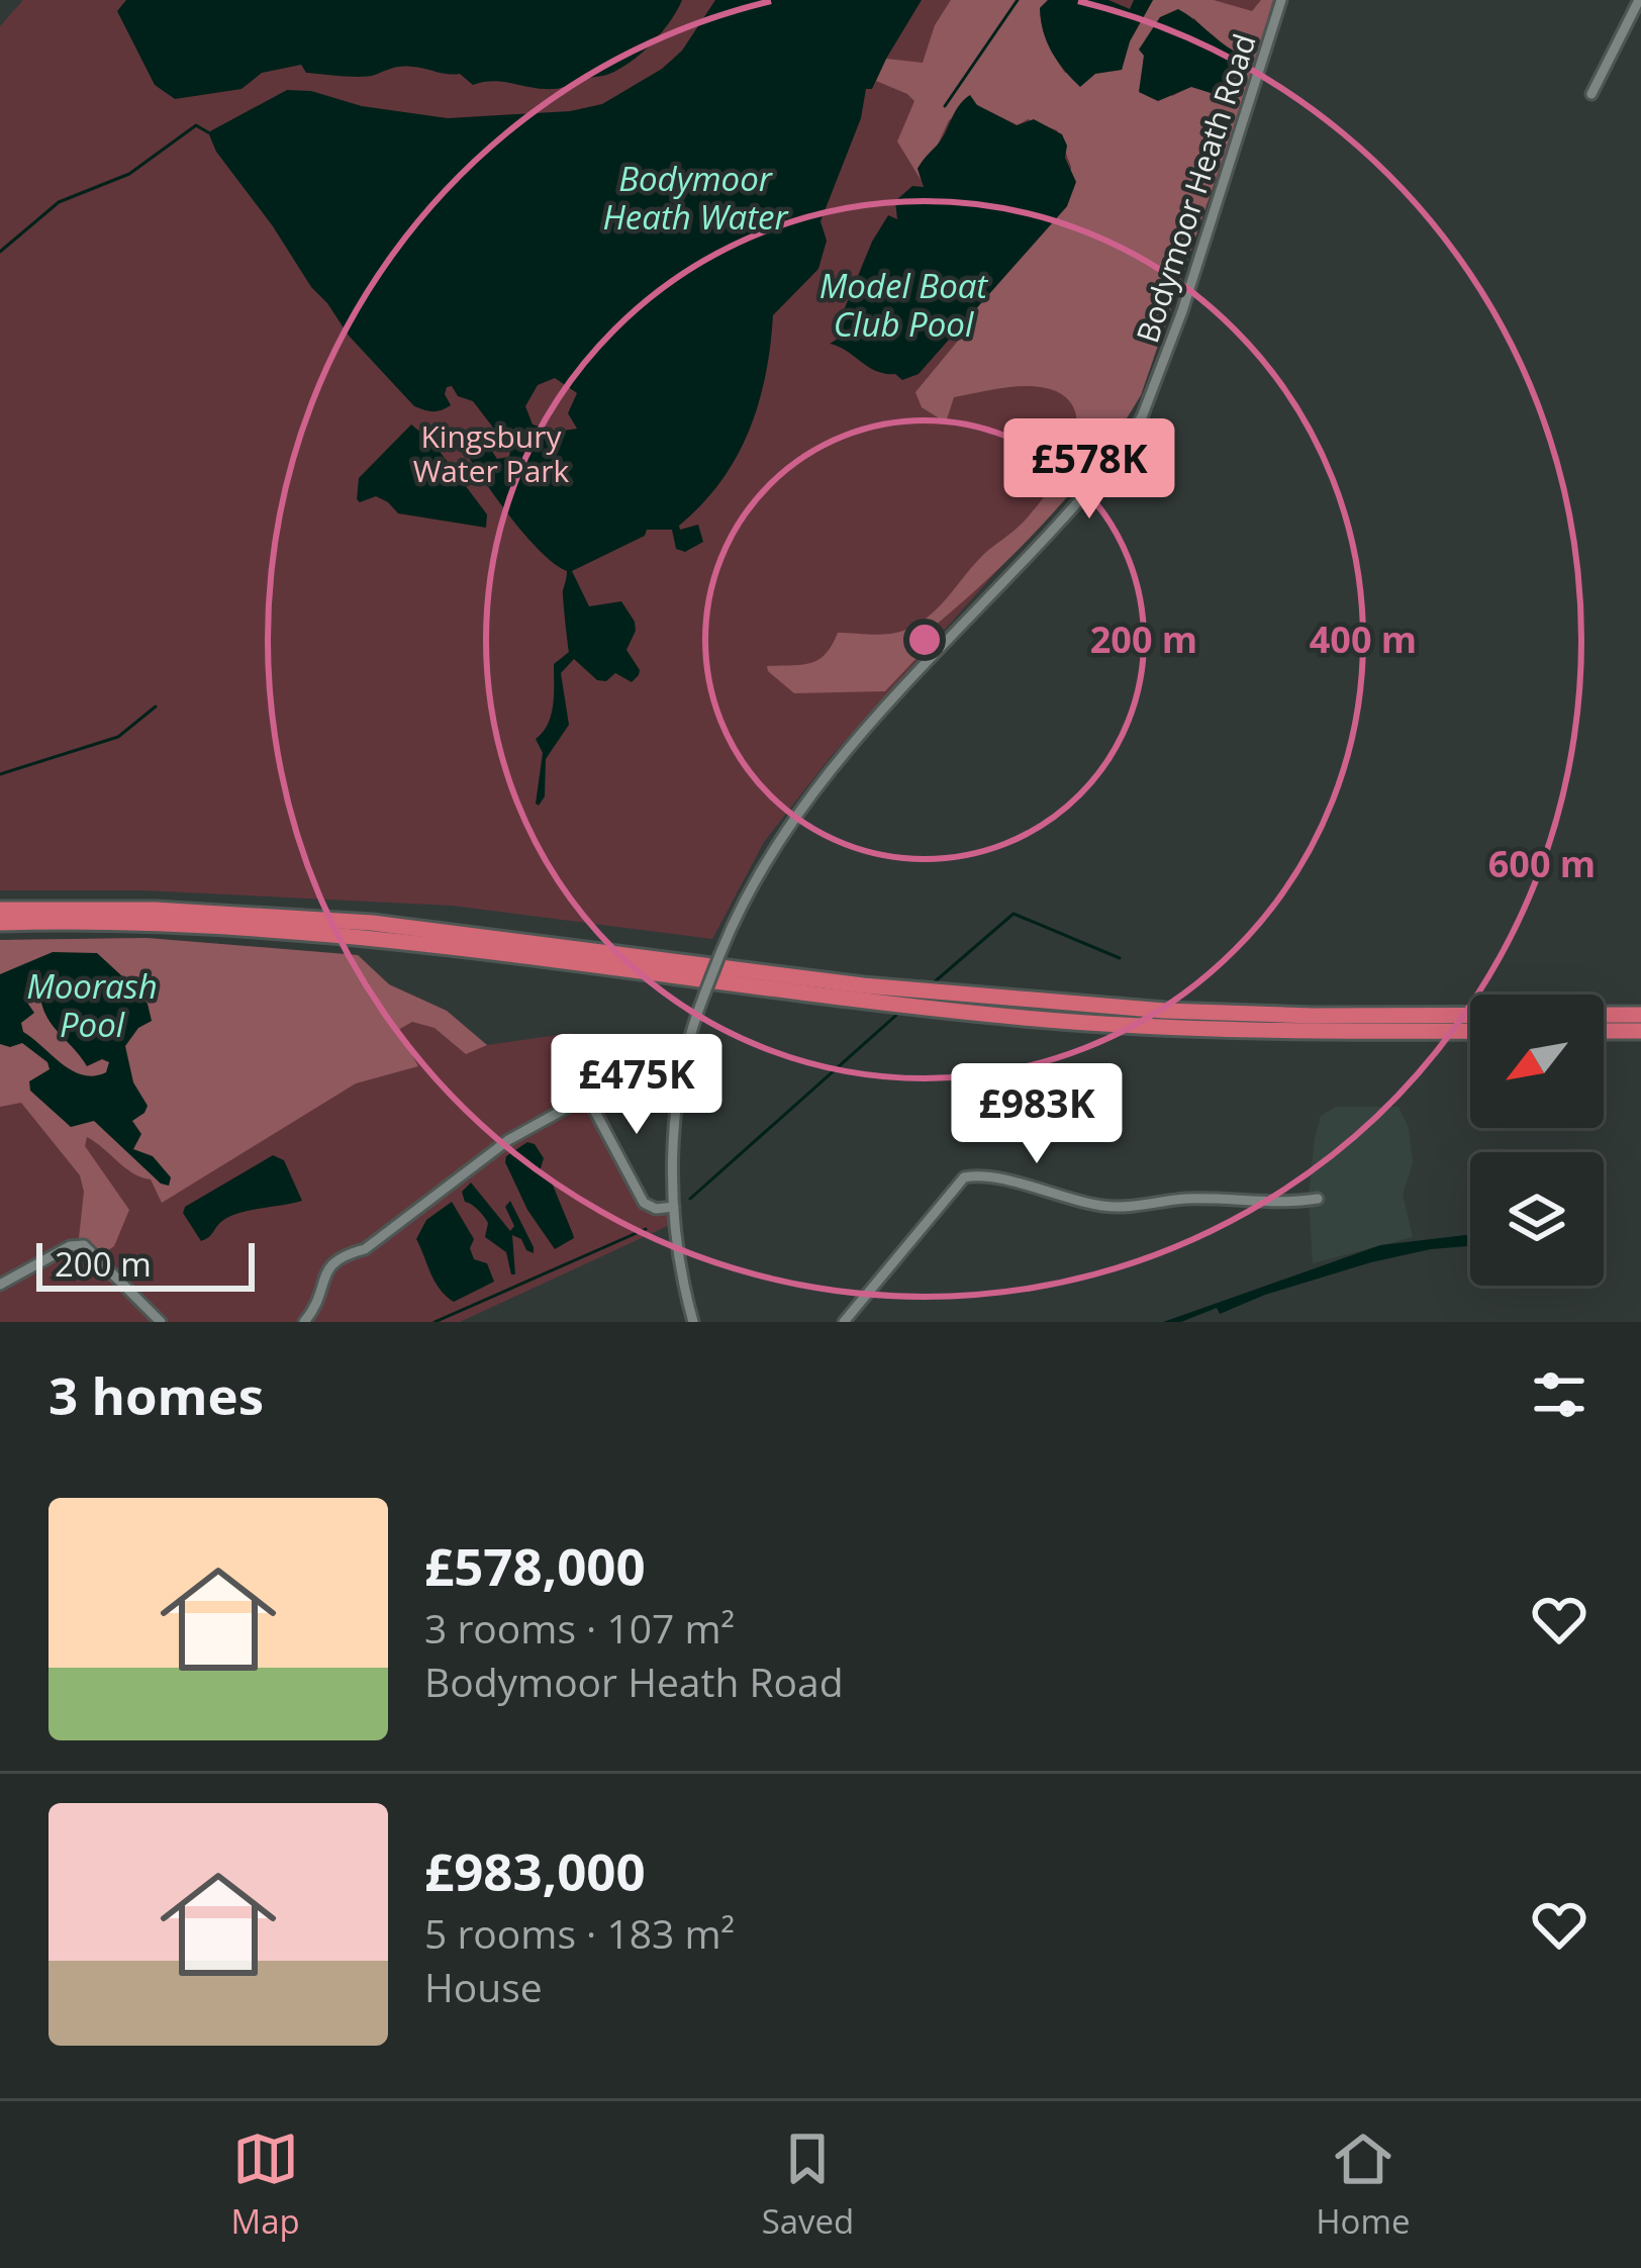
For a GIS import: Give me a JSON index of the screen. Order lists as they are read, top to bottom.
{
  "streets": {
    "street": ["Bodymoor Heath Road"]
  },
  "water": ["Bodymoor Heath Water", "Model Boat Club Pool", "Moorash Pool"],
  "parks": ["Kingsbury Water Park"],
  "scale_bar": "200 m",
  "north": "bottom left",
  "page": {
    "price": ["£578K", "£475K", "£983K"],
    "scale": "200 m",
    "heading": "3 homes",
    "list": [
      {
        "name": "£578,000",
        "note": "3 rooms · 107 m² · Bodymoor Heath Road"
      },
      {
        "name": "£983,000",
        "note": "5 rooms · 183 m² · House"
      }
    ],
    "tabs": ["Map", "Saved", "Home"]
  },
  "rings": ["200 m", "400 m", "600 m"]
}
